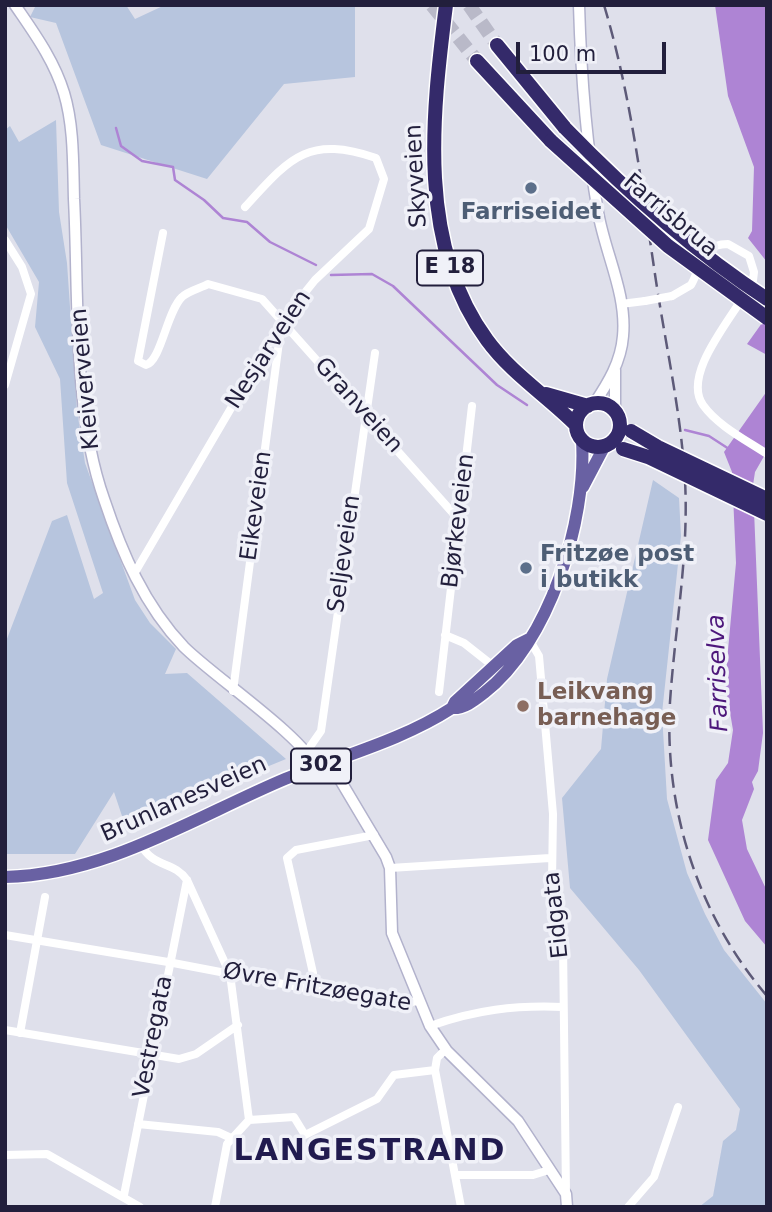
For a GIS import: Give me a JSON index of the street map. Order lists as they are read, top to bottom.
{
  "streets": {
    "highway": ["Skyveien", "Farrisbrua", "E 18"],
    "main road": ["302", "Brunlanesveien"],
    "street": [
      "Nesjarveien",
      "Kleiverveien",
      "Granveien",
      "Eikeveien",
      "Bjørkeveien",
      "Seljeveien",
      "Eidgata",
      "Øvre Fritzøegate",
      "Vestregata"
    ]
  },
  "crossings": [
    ["Skyveien", "E 18"],
    ["Skyveien", "Brunlanesveien"],
    ["E 18", "Brunlanesveien"],
    ["Nesjarveien", "Kleiverveien"],
    ["Nesjarveien", "Granveien"],
    ["Nesjarveien", "Eikeveien"],
    ["Kleiverveien", "Eikeveien"],
    ["Kleiverveien", "Seljeveien"],
    ["Kleiverveien", "Brunlanesveien"],
    ["Granveien", "Eikeveien"],
    ["Granveien", "Bjørkeveien"],
    ["Granveien", "Seljeveien"],
    ["Brunlanesveien", "Eidgata"],
    ["Eidgata", "Øvre Fritzøegate"],
    ["Øvre Fritzøegate", "Vestregata"]
  ],
  "districts": ["LANGESTRAND"],
  "water": ["Farriselva"],
  "places": ["Farriseidet", "Fritzøe post i butikk", "Leikvang barnehage"],
  "scale_bar": "100 m"
}
